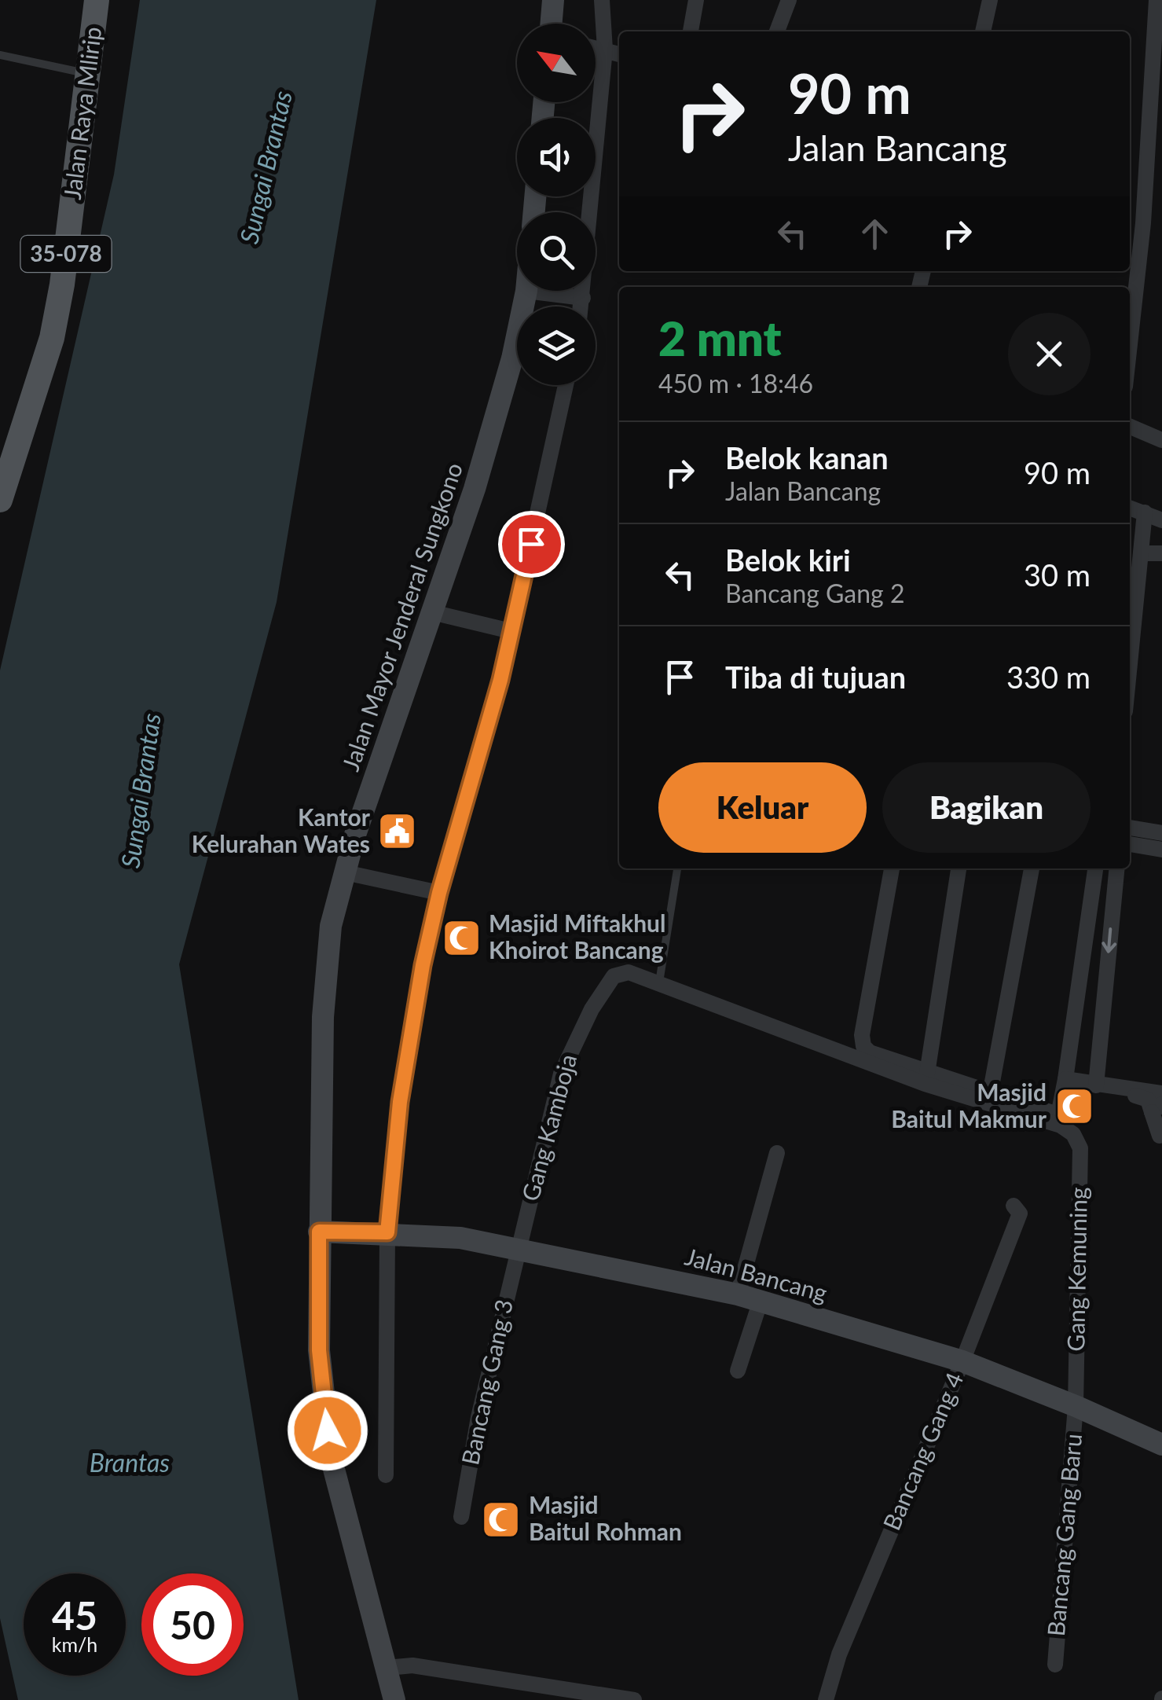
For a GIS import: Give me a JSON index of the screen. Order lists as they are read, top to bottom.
{
  "streets": {
    "main road": [
      "Jalan Raya Mlirip",
      "35-078",
      "Jalan Mayor Jenderal Sungkono",
      "Jalan Bancang"
    ],
    "street": [
      "Gang Kamboja",
      "Gang Kemuning",
      "Bancang Gang 3",
      "Bancang Gang 4",
      "Bancang Gang Baru"
    ]
  },
  "crossings": [
    ["Jalan Mayor Jenderal Sungkono", "Jalan Bancang"],
    ["Gang Kamboja", "Jalan Bancang"],
    ["Gang Kamboja", "Bancang Gang 3"],
    ["Gang Kemuning", "Jalan Bancang"],
    ["Gang Kemuning", "Bancang Gang Baru"],
    ["Jalan Bancang", "Bancang Gang 3"],
    ["Jalan Bancang", "Bancang Gang 4"],
    ["Jalan Bancang", "Bancang Gang Baru"]
  ],
  "water": ["Sungai Brantas", "Brantas"],
  "places": {
    "public building": ["Kantor Kelurahan Wates"],
    "mosque": ["Masjid Miftakhul Khoirot Bancang", "Masjid Baitul Makmur", "Masjid Baitul Rohman"]
  },
  "north": "top left",
  "page": {
    "turn": ["90 m", "Jalan Bancang"],
    "heading": ["2 mnt", "450 m · 18:46"],
    "list": [
      {
        "name": "Belok kanan",
        "note": "Jalan Bancang",
        "value": "90 m"
      },
      {
        "name": "Belok kiri",
        "note": "Bancang Gang 2",
        "value": "30 m"
      },
      {
        "name": "Tiba di tujuan",
        "value": "330 m"
      }
    ],
    "buttons": ["Keluar", "Bagikan"],
    "speed": "45 km/h",
    "limit": "50"
  }
}
